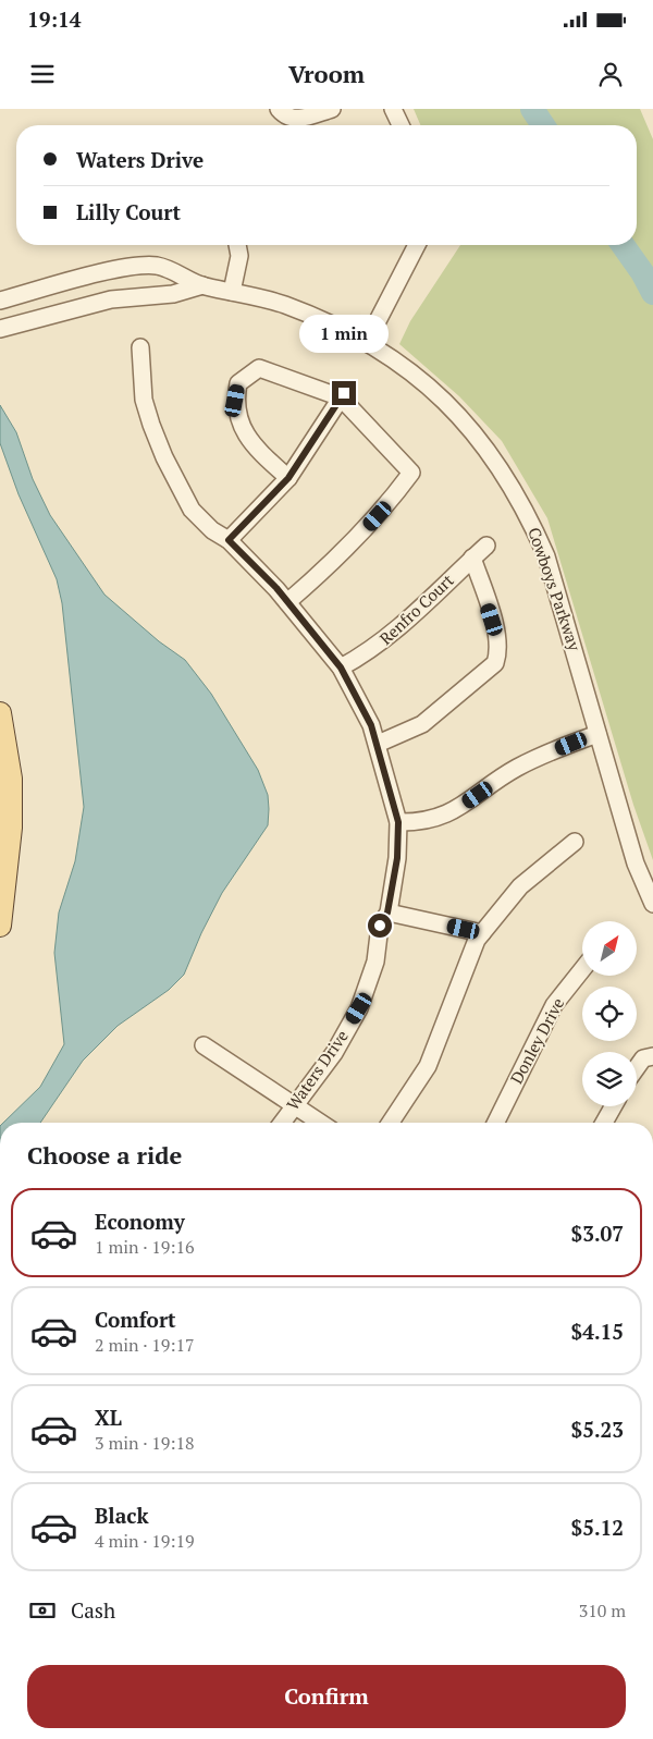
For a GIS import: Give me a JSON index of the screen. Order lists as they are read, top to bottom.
{
  "streets": {
    "street": [
      "Cowboys Parkway",
      "Renfro Court",
      "Donley Drive",
      "Waters Drive"
    ]
  },
  "crossings": [
    ["Renfro Court", "Waters Drive"]
  ],
  "north": "top right",
  "page": {
    "status": "19:14",
    "header": "Vroom",
    "banner": ["Waters Drive", "Lilly Court"],
    "bubble": "1 min",
    "heading": "Choose a ride",
    "list": [
      {
        "name": "Economy",
        "note": "1 min · 19:16",
        "value": "$3.07"
      },
      {
        "name": "Comfort",
        "note": "2 min · 19:17",
        "value": "$4.15"
      },
      {
        "name": "XL",
        "note": "3 min · 19:18",
        "value": "$5.23"
      },
      {
        "name": "Black",
        "note": "4 min · 19:19",
        "value": "$5.12"
      }
    ],
    "pay": ["Cash", "310 m"],
    "buttons": "Confirm"
  }
}
